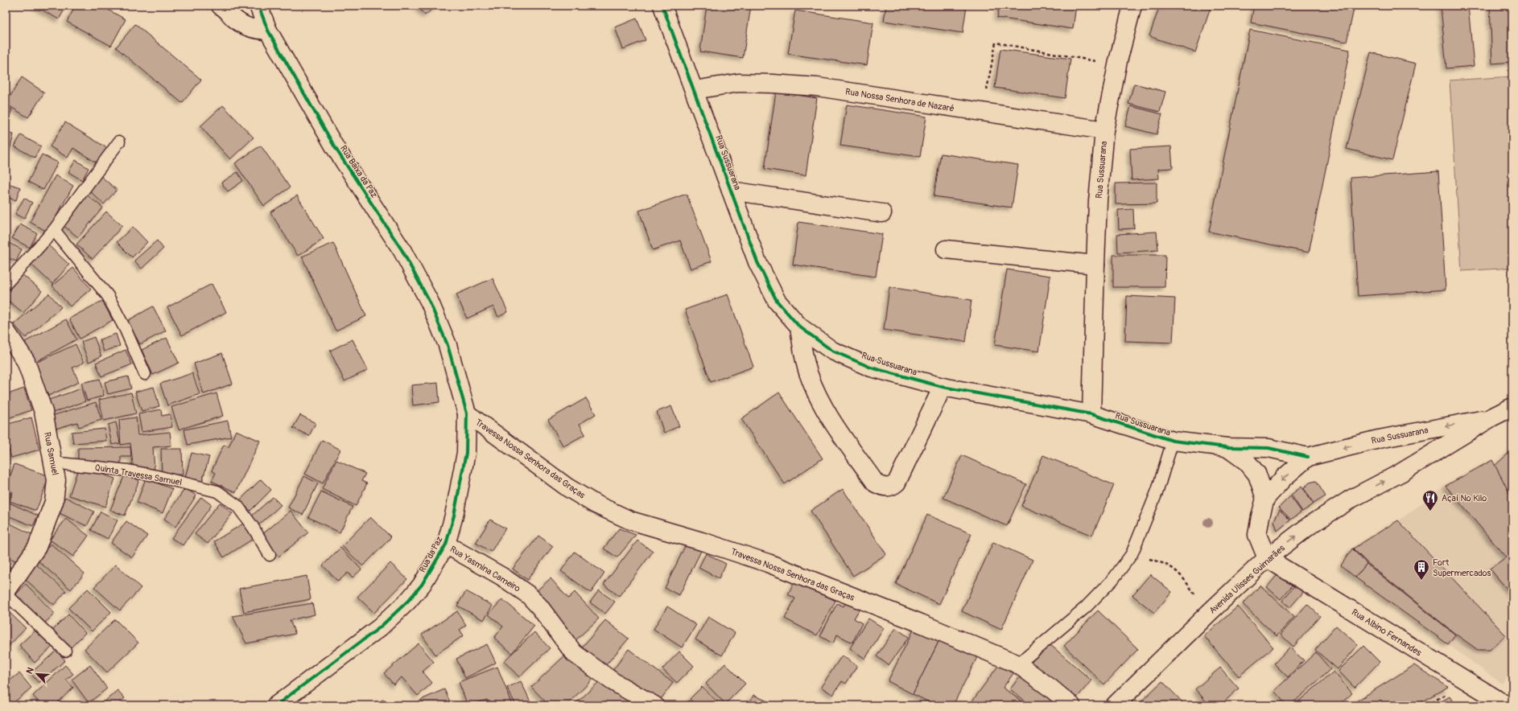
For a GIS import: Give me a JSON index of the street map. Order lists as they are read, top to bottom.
{
  "streets": {
    "street": [
      "Rua Nossa Senhora de Nazaré",
      "Rua Sussuarana",
      "Rua Baixa da Paz",
      "Rua Samuel",
      "Travessa Nossa Senhora das Graças",
      "Rua da Paz",
      "Rua Yasmina Cameiro",
      "Avenida Ulisses Guimarães",
      "Rua Albino Fernandes"
    ],
    "lane": ["Quinta Travessa Samuel"]
  },
  "crossings": [
    ["Rua Nossa Senhora de Nazaré", "Rua Sussuarana"],
    ["Rua Sussuarana", "Avenida Ulisses Guimarães"],
    ["Rua Sussuarana", "Rua Albino Fernandes"],
    ["Rua Baixa da Paz", "Rua da Paz"],
    ["Rua Samuel", "Quinta Travessa Samuel"],
    ["Travessa Nossa Senhora das Graças", "Rua da Paz"],
    ["Rua da Paz", "Rua Yasmina Cameiro"],
    ["Avenida Ulisses Guimarães", "Rua Albino Fernandes"]
  ],
  "one_way": ["Avenida Ulisses Guimarães"],
  "places": {
    "restaurant": ["Açaí No Kilo"],
    "building": ["Fort Supermercados"]
  },
  "north": "top left"
}
